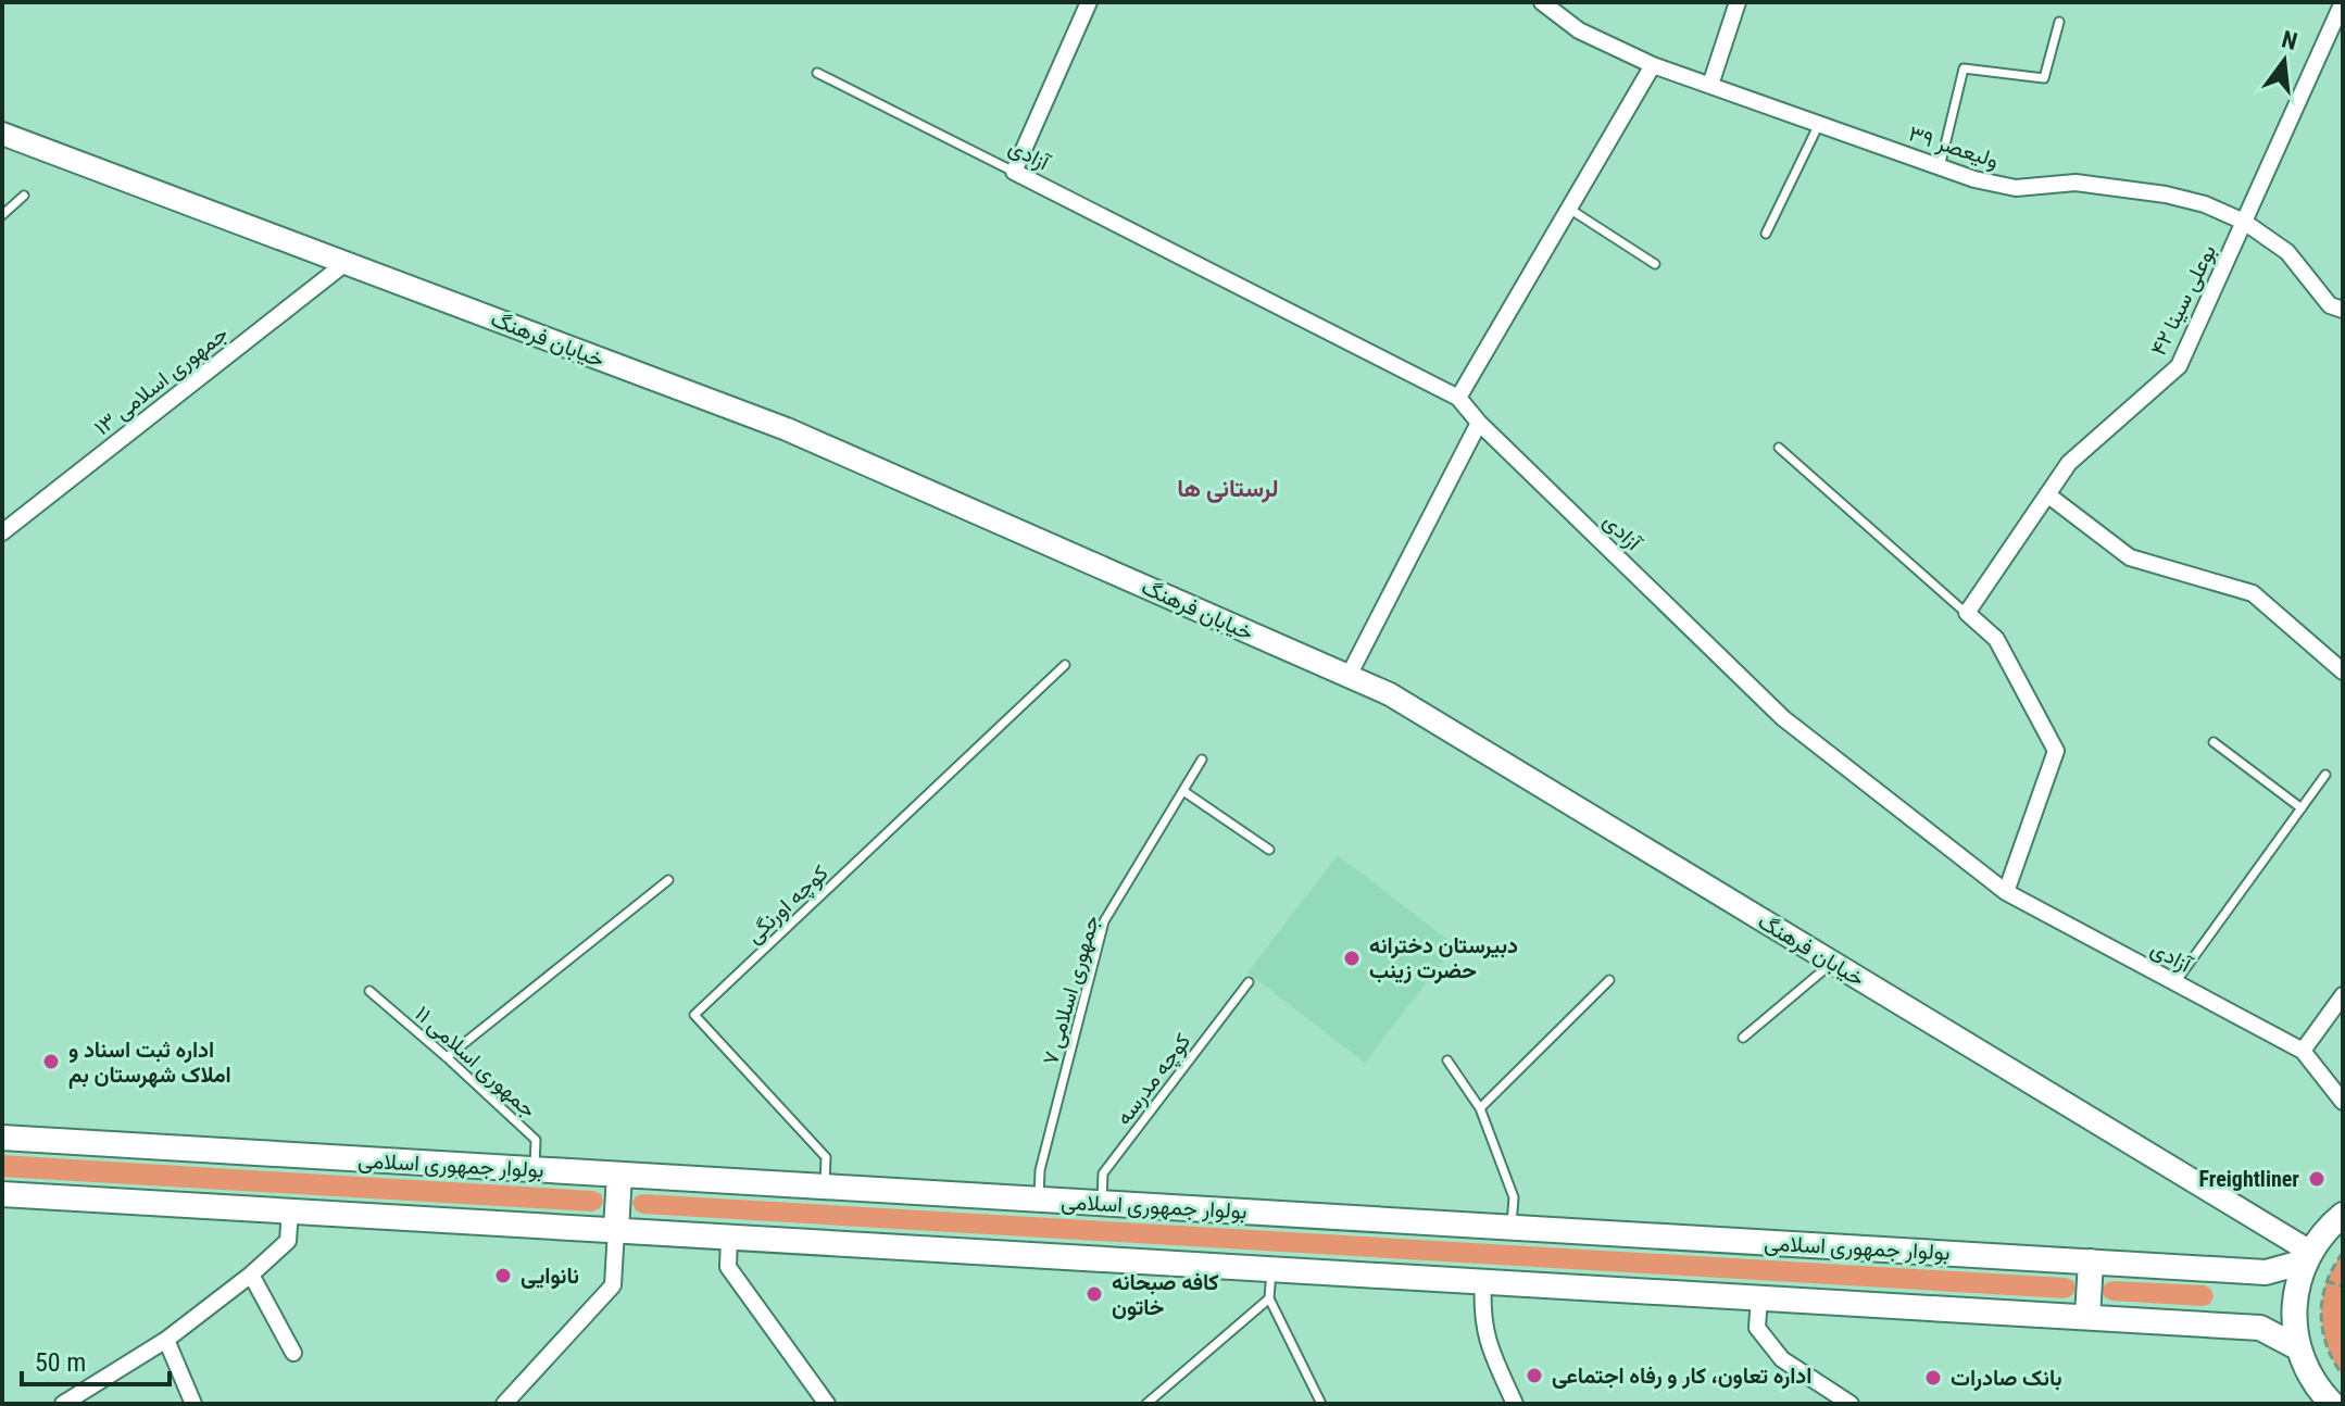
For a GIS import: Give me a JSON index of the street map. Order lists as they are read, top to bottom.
{
  "streets": {
    "main road": ["بولوار جمهوری اسلامی"],
    "street": [
      "ولیعصر ۳۹",
      "آزادی",
      "بوعلی سینا ۴۲",
      "خیابان فرهنگ",
      "جمهوری اسلامی ۱۳"
    ],
    "lane": [
      "کوچه اورنگی",
      "جمهوری اسلامی ۷",
      "جمهوری اسلامی ۱۱",
      "کوچه مدرسه"
    ]
  },
  "crossings": [
    ["ولیعصر ۳۹", "بوعلی سینا ۴۲"],
    ["خیابان فرهنگ", "جمهوری اسلامی ۱۳"],
    ["خیابان فرهنگ", "بولوار جمهوری اسلامی"],
    ["کوچه اورنگی", "بولوار جمهوری اسلامی"],
    ["جمهوری اسلامی ۷", "بولوار جمهوری اسلامی"],
    ["جمهوری اسلامی ۱۱", "بولوار جمهوری اسلامی"],
    ["کوچه مدرسه", "بولوار جمهوری اسلامی"]
  ],
  "districts": ["لرستانی ها"],
  "places": [
    "دبیرستان دخترانه حضرت زینب",
    "اداره ثبت اسناد و املاک شهرستان بم",
    "Freightliner",
    "نانوایی",
    "کافه صبحانه خاتون",
    "اداره تعاون، کار و رفاه اجتماعی",
    "بانک صادرات"
  ],
  "scale_bar": "50 m",
  "north": "top"
}
